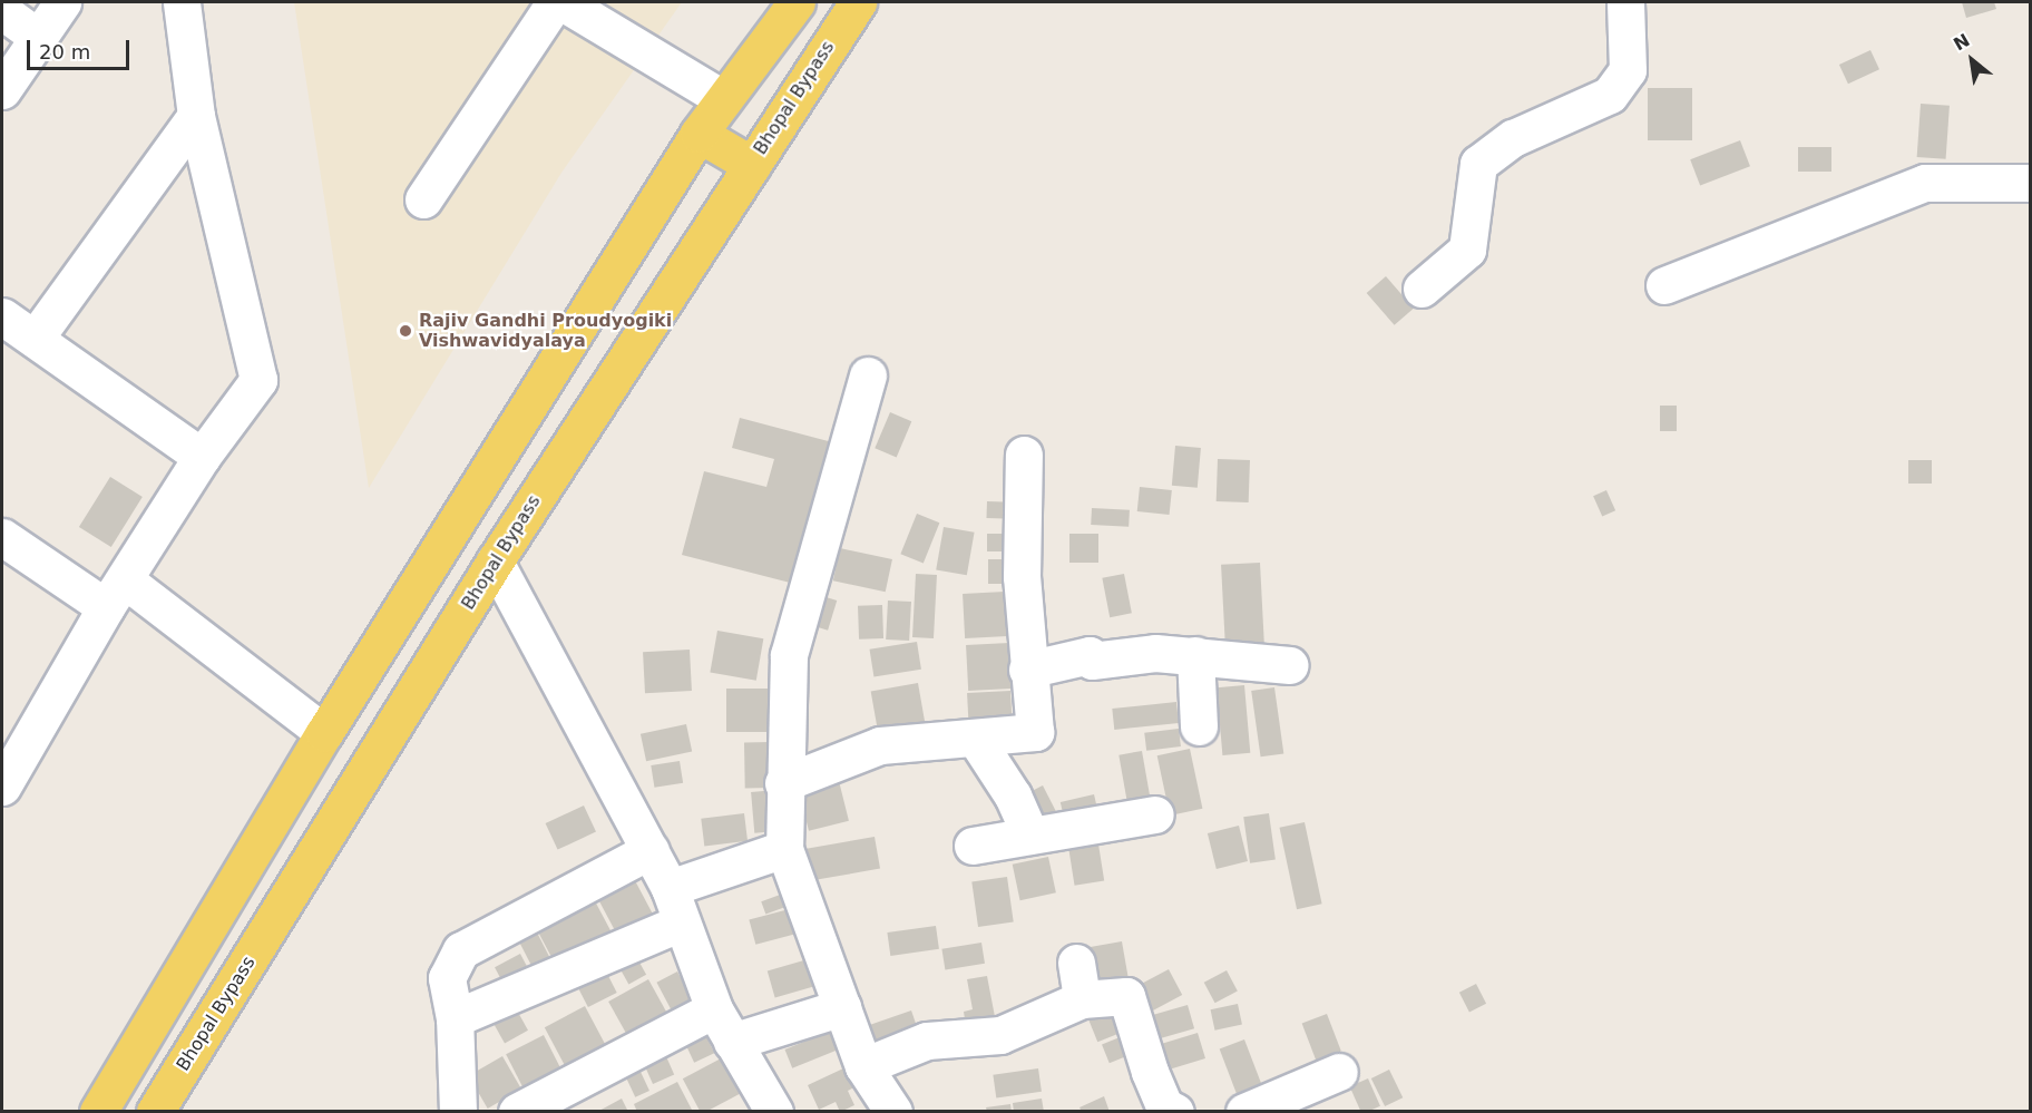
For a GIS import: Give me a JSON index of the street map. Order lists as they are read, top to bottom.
{
  "streets": {
    "main road": ["Bhopal Bypass"]
  },
  "places": ["Rajiv Gandhi Proudyogiki Vishwavidyalaya"],
  "scale_bar": "20 m",
  "north": "top left"
}
